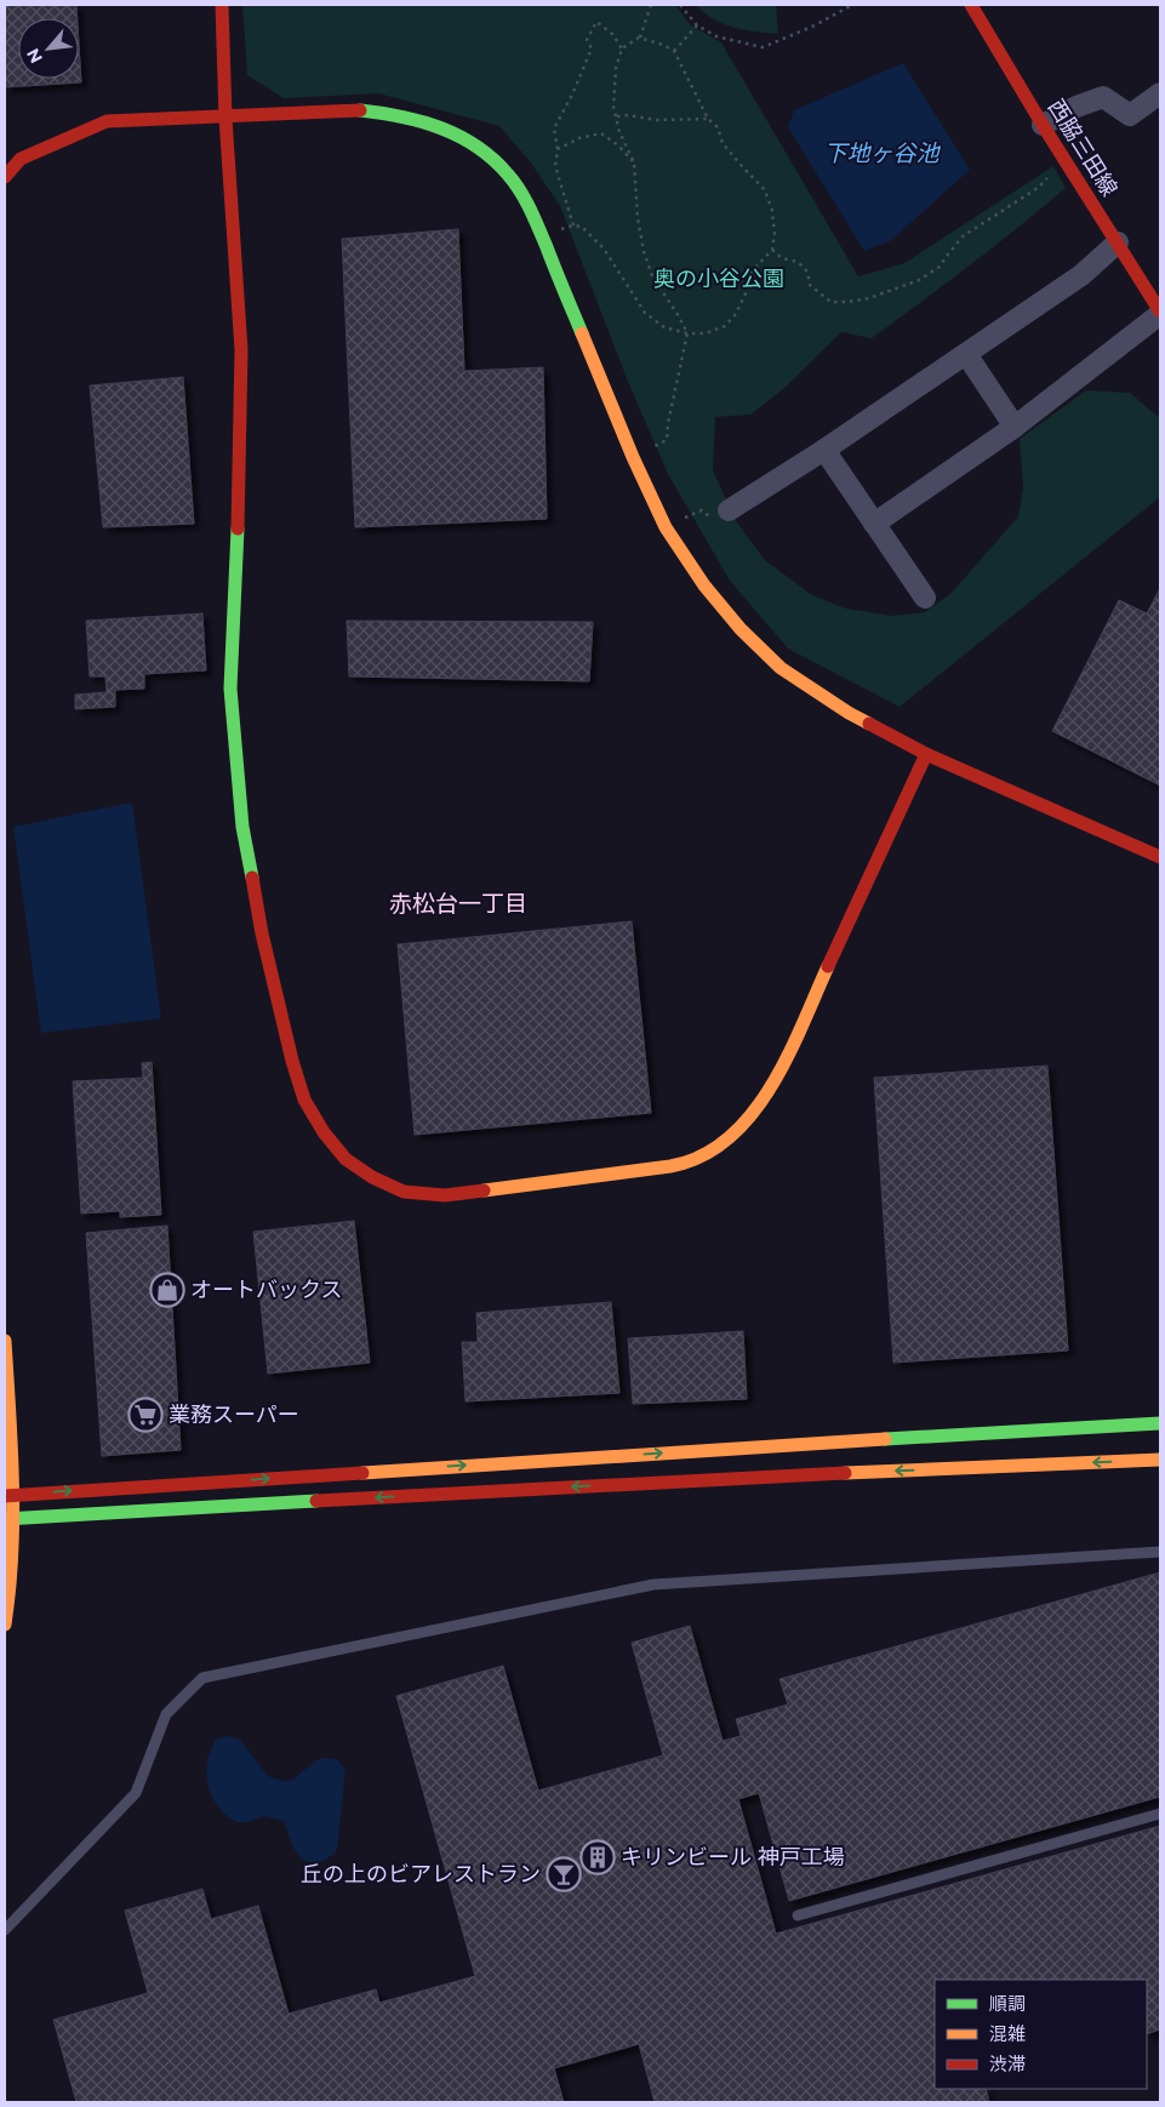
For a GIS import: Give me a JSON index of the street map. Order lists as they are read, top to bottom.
{
  "streets": {
    "street": ["西脇三田線"]
  },
  "districts": ["赤松台一丁目"],
  "water": ["下地ヶ谷池"],
  "parks": ["奥の小谷公園"],
  "places": {
    "shop": ["オートバックス"],
    "supermarket": ["業務スーパー"],
    "building": ["キリンビール 神戸工場"],
    "bar": ["丘の上のビアレストラン"]
  },
  "legend": ["順調", "混雑", "渋滞"],
  "north": "bottom left"
}
